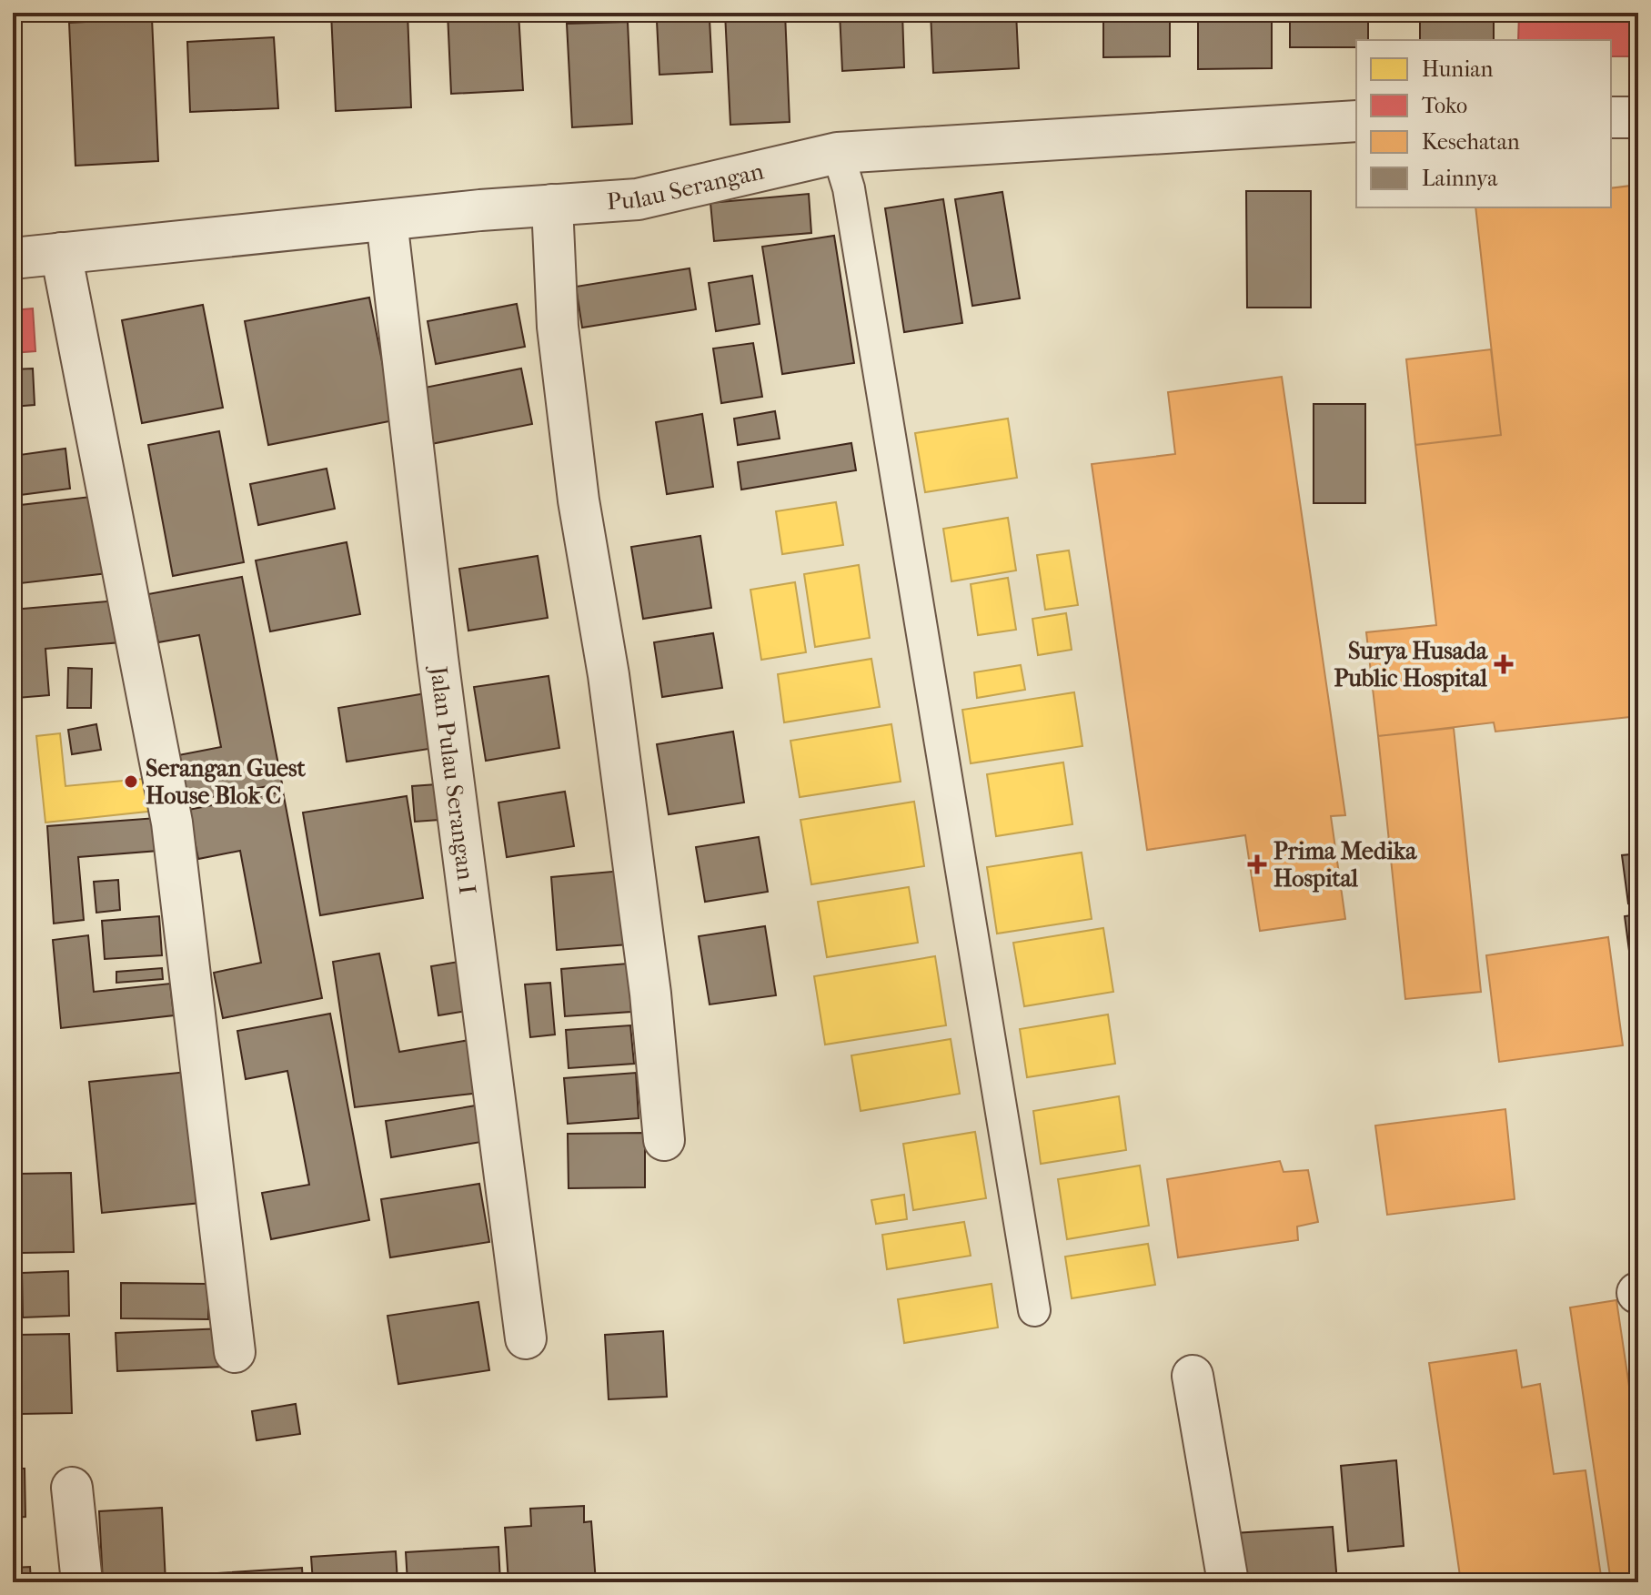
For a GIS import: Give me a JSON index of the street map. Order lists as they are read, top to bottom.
{
  "streets": {
    "street": ["Pulau Serangan", "Jalan Pulau Serangan I"]
  },
  "crossings": [
    ["Pulau Serangan", "Jalan Pulau Serangan I"]
  ],
  "places": {
    "health": ["Surya Husada Public Hospital", "Prima Medika Hospital"],
    "other": ["Serangan Guest House Blok C"]
  },
  "legend": [
    "Hunian",
    "Toko",
    "Kesehatan",
    "Lainnya"
  ]
}
